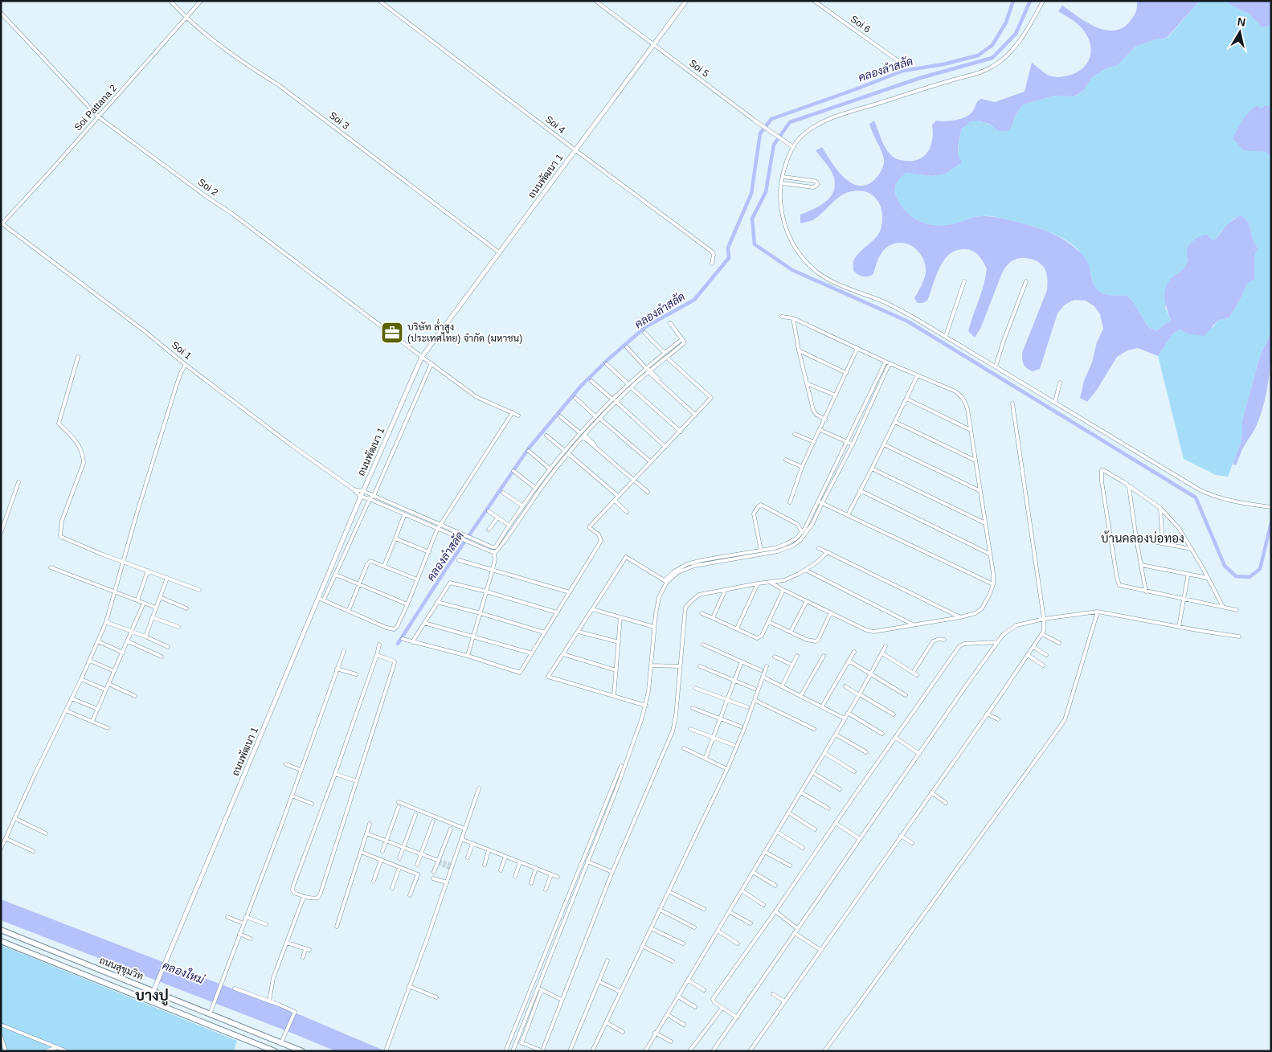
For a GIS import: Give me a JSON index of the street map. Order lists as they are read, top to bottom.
{
  "streets": {
    "highway": ["ถนนสุขุมวิท"],
    "main road": ["ถนนพัฒนา 1"],
    "street": [
      "Soi 6",
      "Soi 5",
      "Soi Pattana 2",
      "Soi 3",
      "Soi 4",
      "Soi 2",
      "Soi 1"
    ]
  },
  "crossings": [
    ["Soi 5", "ถนนพัฒนา 1"],
    ["Soi Pattana 2", "Soi 3"],
    ["Soi Pattana 2", "Soi 2"],
    ["Soi Pattana 2", "Soi 1"],
    ["Soi 3", "ถนนพัฒนา 1"],
    ["Soi 4", "ถนนพัฒนา 1"],
    ["ถนนพัฒนา 1", "Soi 2"],
    ["ถนนพัฒนา 1", "Soi 1"],
    ["ถนนพัฒนา 1", "ถนนสุขุมวิท"]
  ],
  "districts": ["บ้านคลองบ่อทอง", "บางปู"],
  "water": ["คลองลำสลัด", "คลองใหม่"],
  "places": {
    "office": ["บริษัท ล่ำสูง (ประเทศไทย) จำกัด (มหาชน)"]
  },
  "north": "top"
}
